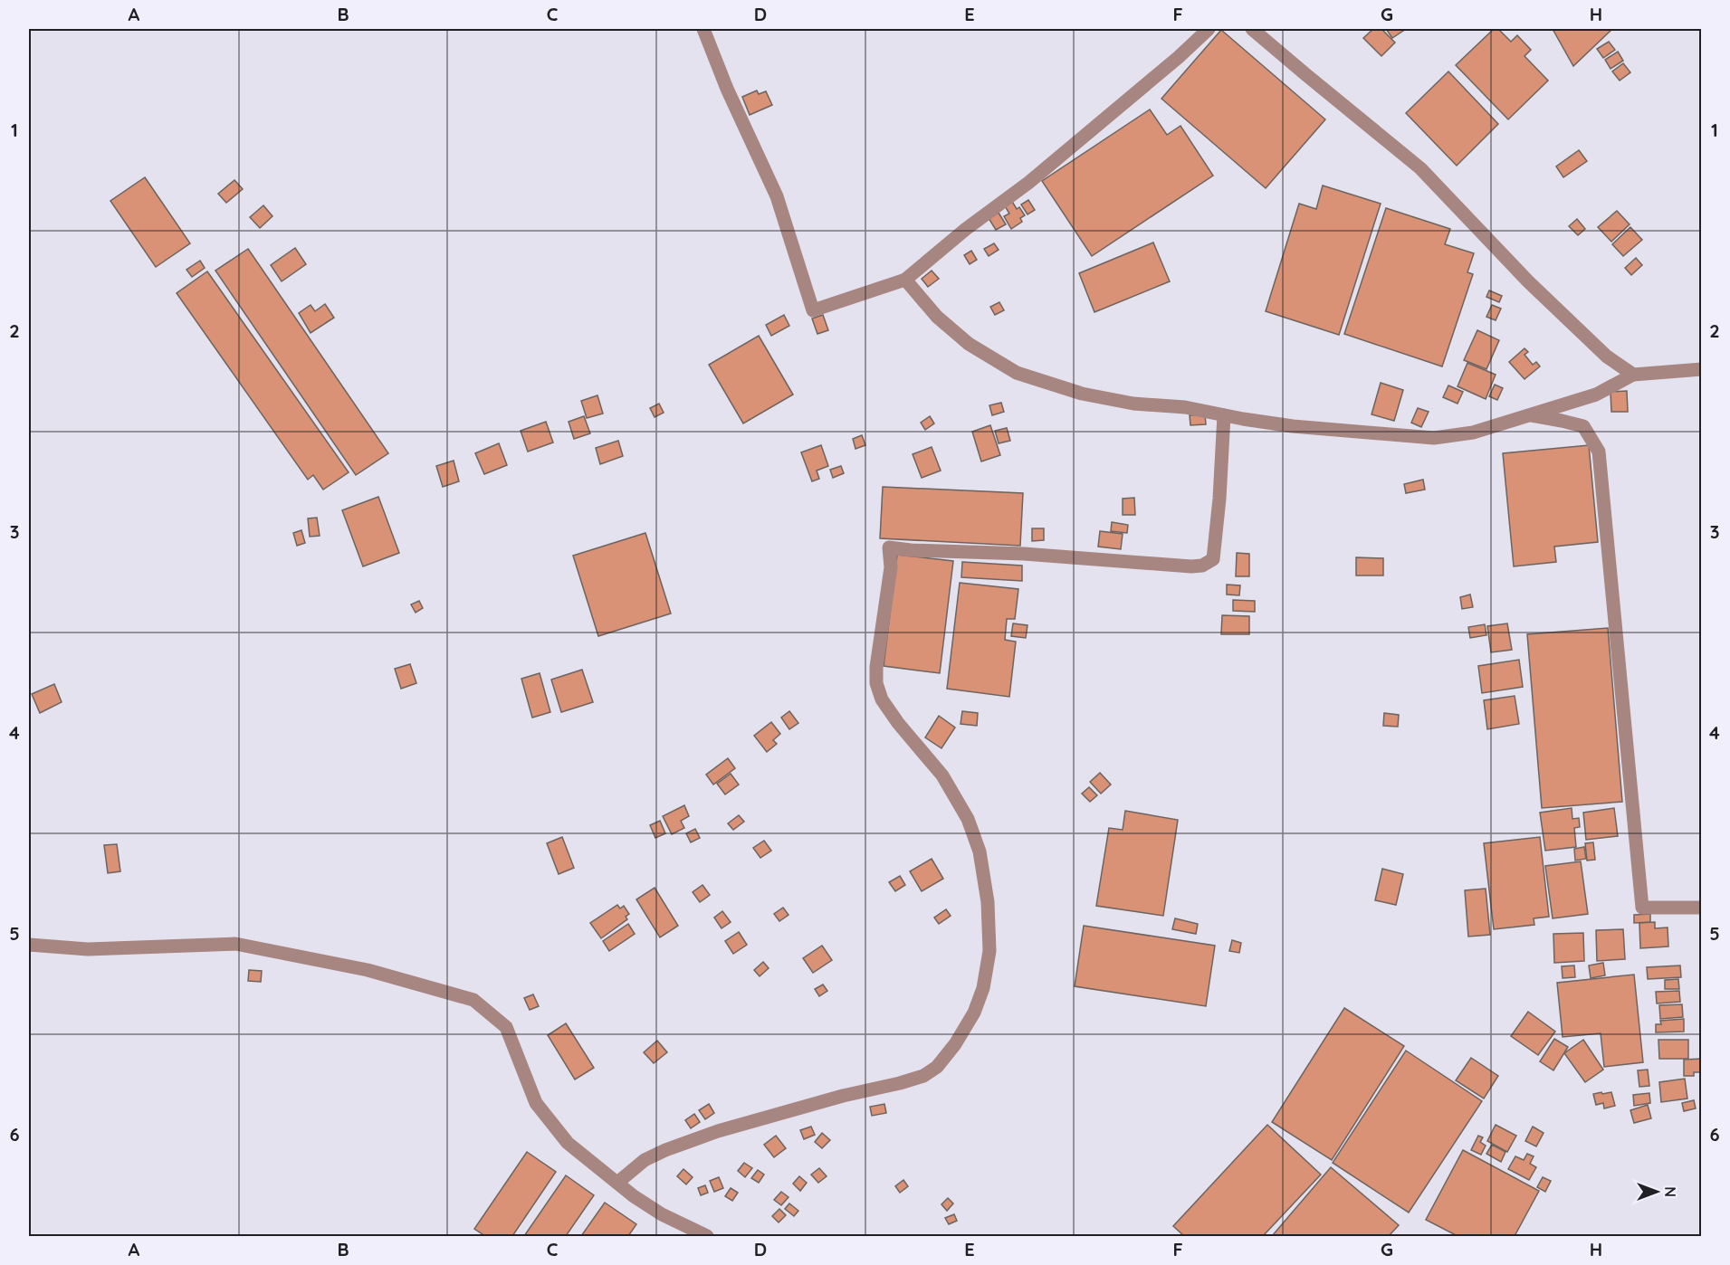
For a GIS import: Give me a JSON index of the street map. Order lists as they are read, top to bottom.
{
  "north": "right",
  "grid": {
    "columns": [
      "A",
      "B",
      "C",
      "D",
      "E",
      "F",
      "G",
      "H"
    ],
    "rows": [
      "1",
      "2",
      "3",
      "4",
      "5",
      "6"
    ]
  }
}
